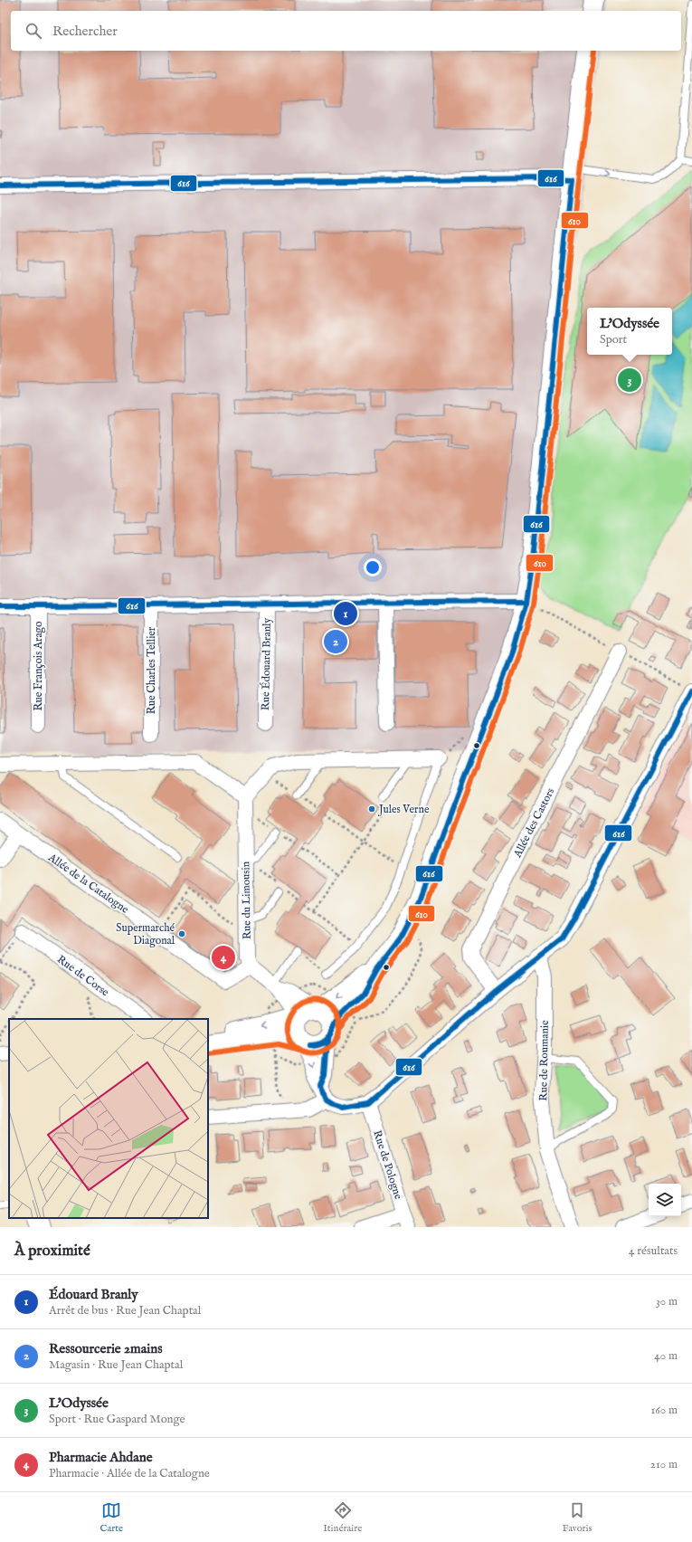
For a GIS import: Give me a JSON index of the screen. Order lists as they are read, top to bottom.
{
  "streets": {
    "street": [
      "Rue Édouard Branly",
      "Rue François Arago",
      "Rue Charles Tellier",
      "Allée des Castors",
      "Allée de la Catalogne",
      "Rue du Limousin",
      "Rue de Corse",
      "Rue de Roumanie",
      "Rue de Pologne"
    ]
  },
  "crossings": [
    ["Allée de la Catalogne", "Rue du Limousin"]
  ],
  "places": ["Jules Verne", "Supermarché Diagonal"],
  "lines": ["transit line 610", "transit line 616"],
  "page": {
    "search": "Rechercher",
    "popup": ["L'Odyssée", "Sport"],
    "pins": [
      "3",
      "1",
      "2",
      "4"
    ],
    "heading": ["À proximité", "4 résultats"],
    "list": [
      {
        "mark": "1",
        "name": "Édouard Branly",
        "note": "Arrêt de bus · Rue Jean Chaptal",
        "value": "30 m"
      },
      {
        "mark": "2",
        "name": "Ressourcerie 2mains",
        "note": "Magasin · Rue Jean Chaptal",
        "value": "40 m"
      },
      {
        "mark": "3",
        "name": "L'Odyssée",
        "note": "Sport · Rue Gaspard Monge",
        "value": "160 m"
      },
      {
        "mark": "4",
        "name": "Pharmacie Ahdane",
        "note": "Pharmacie · Allée de la Catalogne",
        "value": "210 m"
      }
    ],
    "nav": ["Carte", "Itinéraire", "Favoris"]
  }
}
